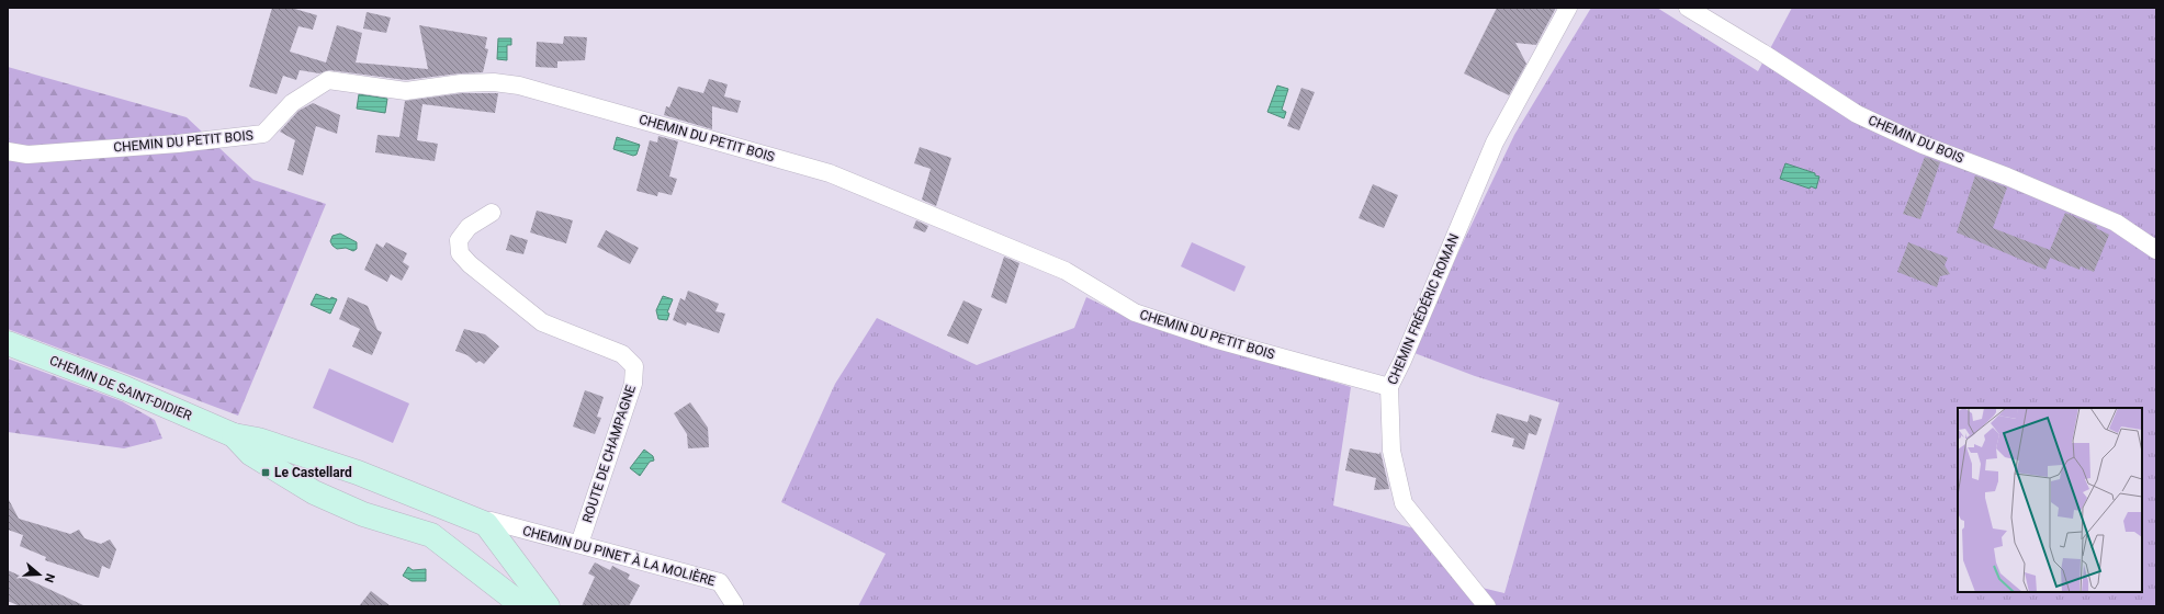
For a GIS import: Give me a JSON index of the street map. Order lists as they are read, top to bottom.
{
  "streets": {
    "street": [
      "CHEMIN DU PETIT BOIS",
      "CHEMIN DU BOIS",
      "CHEMIN FRÉDÉRIC ROMAN",
      "CHEMIN DE SAINT-DIDIER",
      "ROUTE DE CHAMPAGNE",
      "CHEMIN DU PINET À LA MOLIÈRE"
    ]
  },
  "crossings": [
    ["CHEMIN DU PETIT BOIS", "CHEMIN FRÉDÉRIC ROMAN"],
    ["ROUTE DE CHAMPAGNE", "CHEMIN DU PINET À LA MOLIÈRE"]
  ],
  "places": {
    "transit": ["Le Castellard"]
  },
  "north": "right"
}
